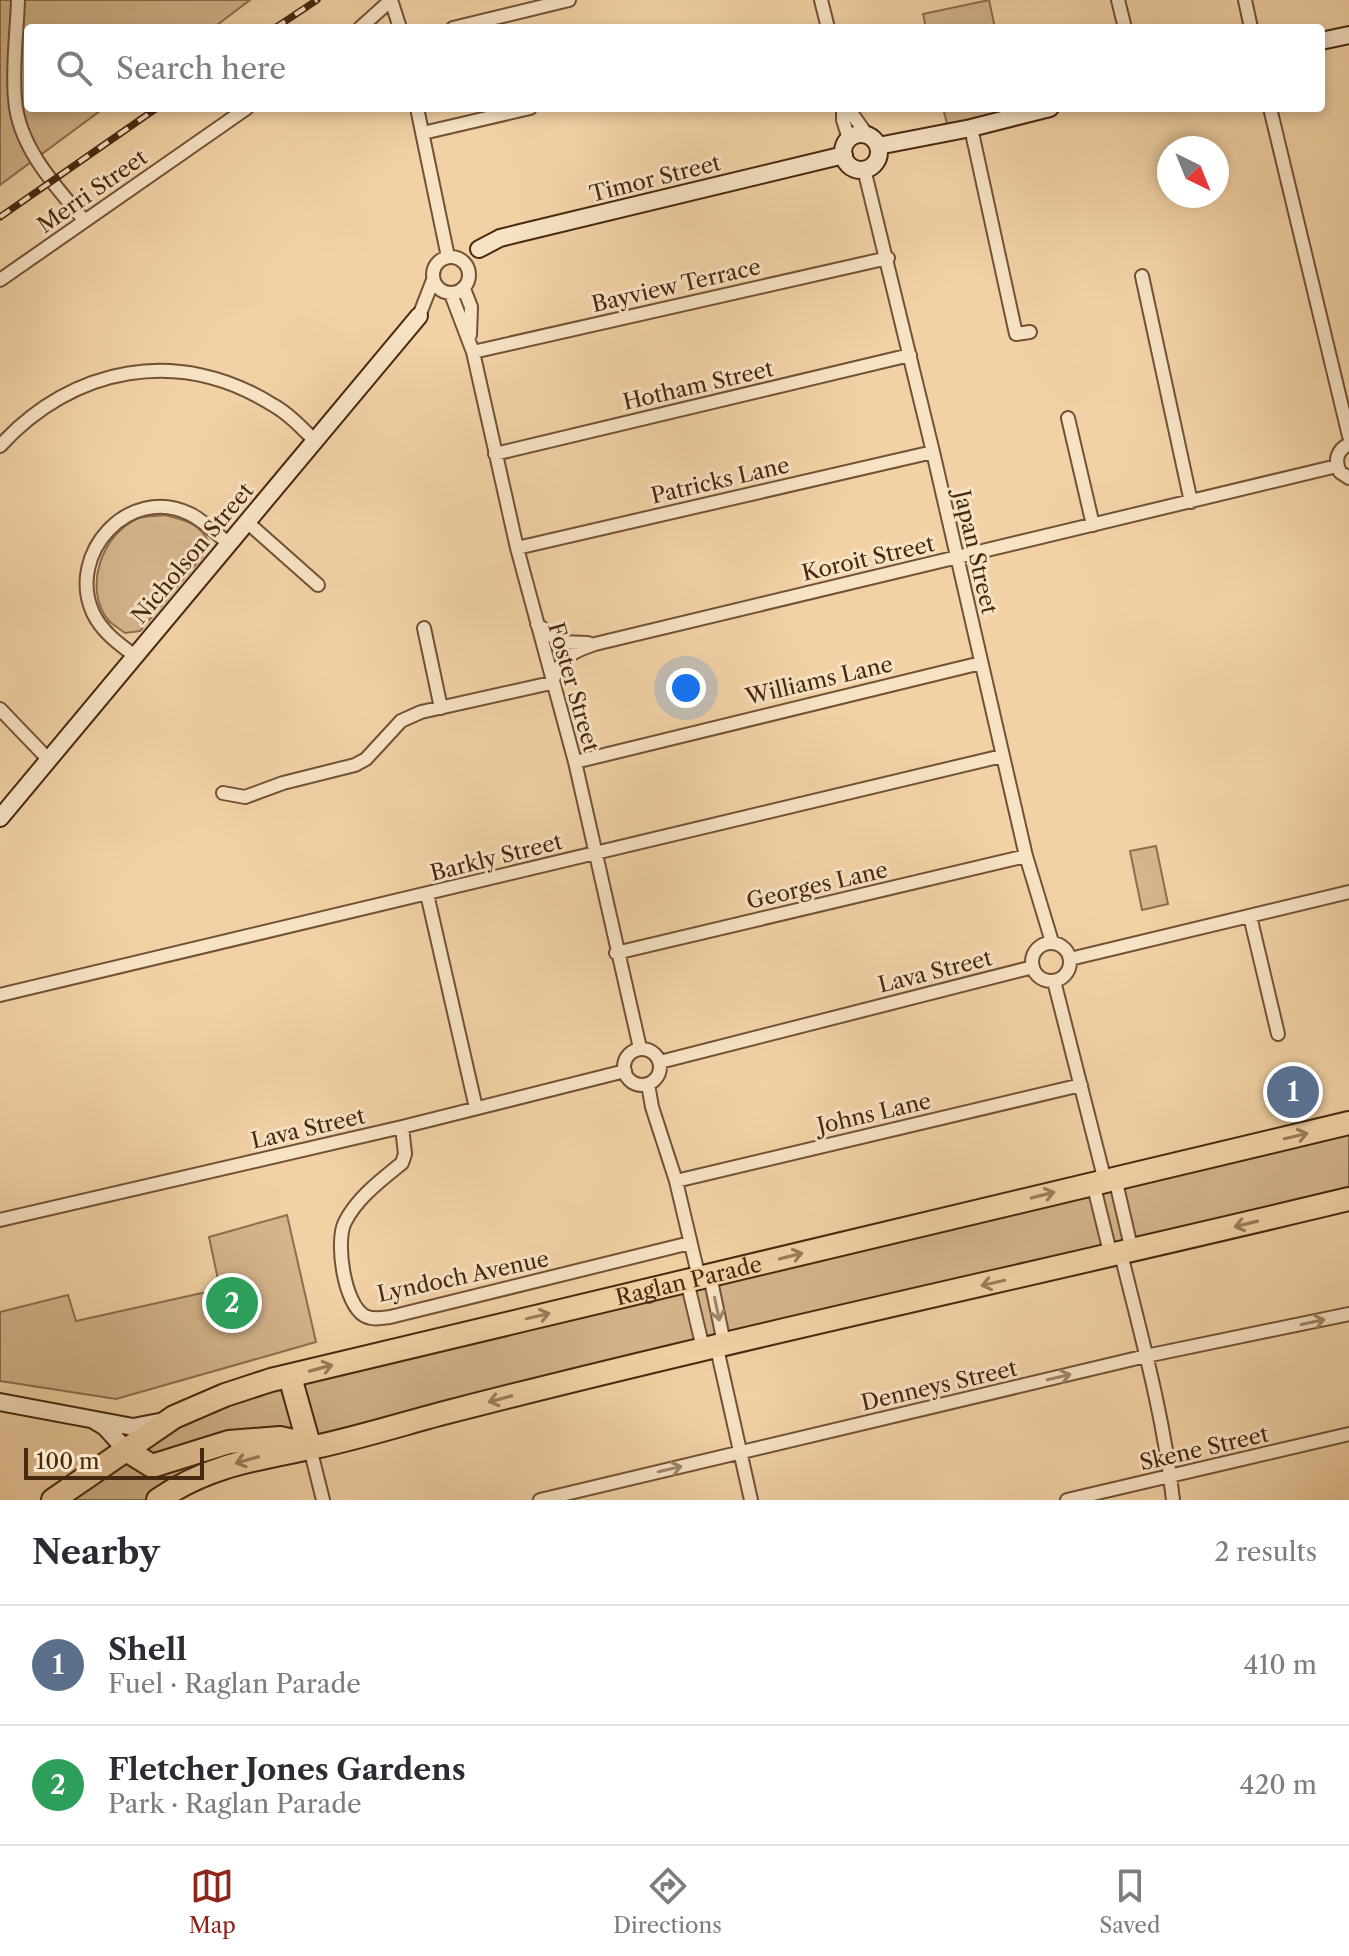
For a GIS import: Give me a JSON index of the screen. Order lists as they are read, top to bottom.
{
  "streets": {
    "highway": ["Raglan Parade"],
    "street": [
      "Timor Street",
      "Merri Street",
      "Bayview Terrace",
      "Hotham Street",
      "Patricks Lane",
      "Japan Street",
      "Nicholson Street",
      "Koroit Street",
      "Williams Lane",
      "Foster Street",
      "Barkly Street",
      "Georges Lane",
      "Lava Street",
      "Johns Lane",
      "Lyndoch Avenue",
      "Denneys Street",
      "Skene Street"
    ]
  },
  "crossings": [
    ["Timor Street", "Japan Street"],
    ["Timor Street", "Nicholson Street"],
    ["Timor Street", "Foster Street"],
    ["Bayview Terrace", "Japan Street"],
    ["Bayview Terrace", "Foster Street"],
    ["Hotham Street", "Japan Street"],
    ["Hotham Street", "Foster Street"],
    ["Patricks Lane", "Japan Street"],
    ["Patricks Lane", "Foster Street"],
    ["Japan Street", "Koroit Street"],
    ["Japan Street", "Williams Lane"],
    ["Japan Street", "Barkly Street"],
    ["Japan Street", "Georges Lane"],
    ["Japan Street", "Lava Street"],
    ["Nicholson Street", "Foster Street"],
    ["Koroit Street", "Foster Street"],
    ["Williams Lane", "Foster Street"],
    ["Foster Street", "Barkly Street"],
    ["Foster Street", "Georges Lane"],
    ["Foster Street", "Lava Street"],
    ["Lava Street", "Lyndoch Avenue"]
  ],
  "one_way": ["Denneys Street"],
  "scale_bar": "100 m",
  "north": "bottom right",
  "page": {
    "search": "Search here",
    "pins": ["1", "2"],
    "scale": "100 m",
    "heading": ["Nearby", "2 results"],
    "list": [
      {
        "mark": "1",
        "name": "Shell",
        "note": "Fuel · Raglan Parade",
        "value": "410 m"
      },
      {
        "mark": "2",
        "name": "Fletcher Jones Gardens",
        "note": "Park · Raglan Parade",
        "value": "420 m"
      }
    ],
    "nav": ["Map", "Directions", "Saved"]
  }
}
